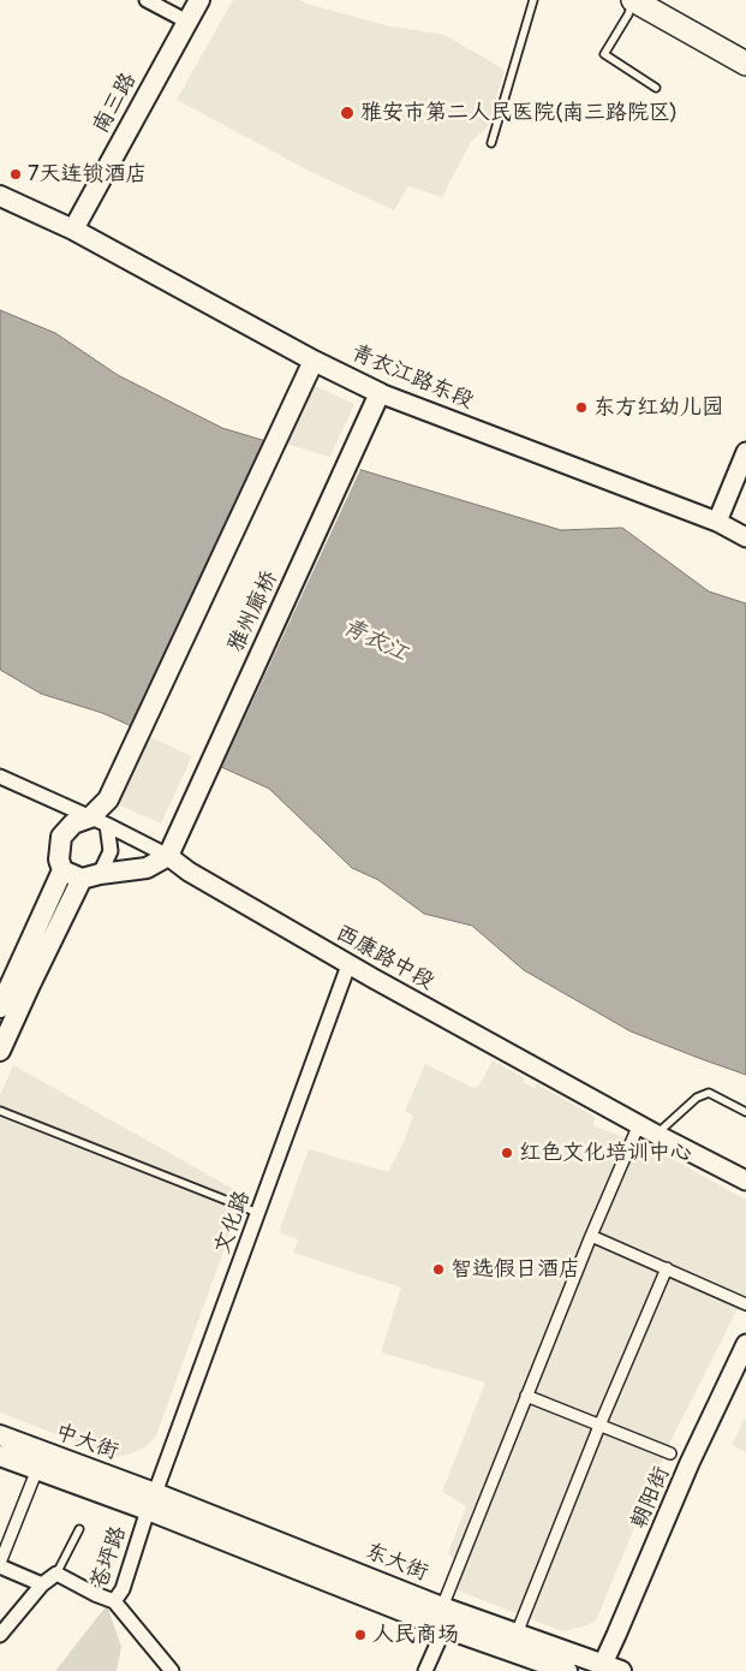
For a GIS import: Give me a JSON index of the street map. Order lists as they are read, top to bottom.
{
  "streets": {
    "main road": [
      "南三路",
      "青衣江路东段",
      "雅州廊桥",
      "中大街",
      "东大街"
    ],
    "street": [
      "西康路中段",
      "文化路",
      "朝阳街",
      "苍坪路"
    ]
  },
  "crossings": [
    ["南三路", "青衣江路东段"],
    ["青衣江路东段", "雅州廊桥"],
    ["雅州廊桥", "西康路中段"],
    ["西康路中段", "文化路"],
    ["文化路", "中大街"],
    ["文化路", "苍坪路"],
    ["文化路", "东大街"],
    ["中大街", "苍坪路"],
    ["中大街", "东大街"],
    ["朝阳街", "东大街"],
    ["苍坪路", "东大街"]
  ],
  "water": ["青衣江"],
  "places": [
    "雅安市第二人民医院(南三路院区)",
    "7天连锁酒店",
    "东方红幼儿园",
    "红色文化培训中心",
    "智选假日酒店",
    "人民商场"
  ]
}
